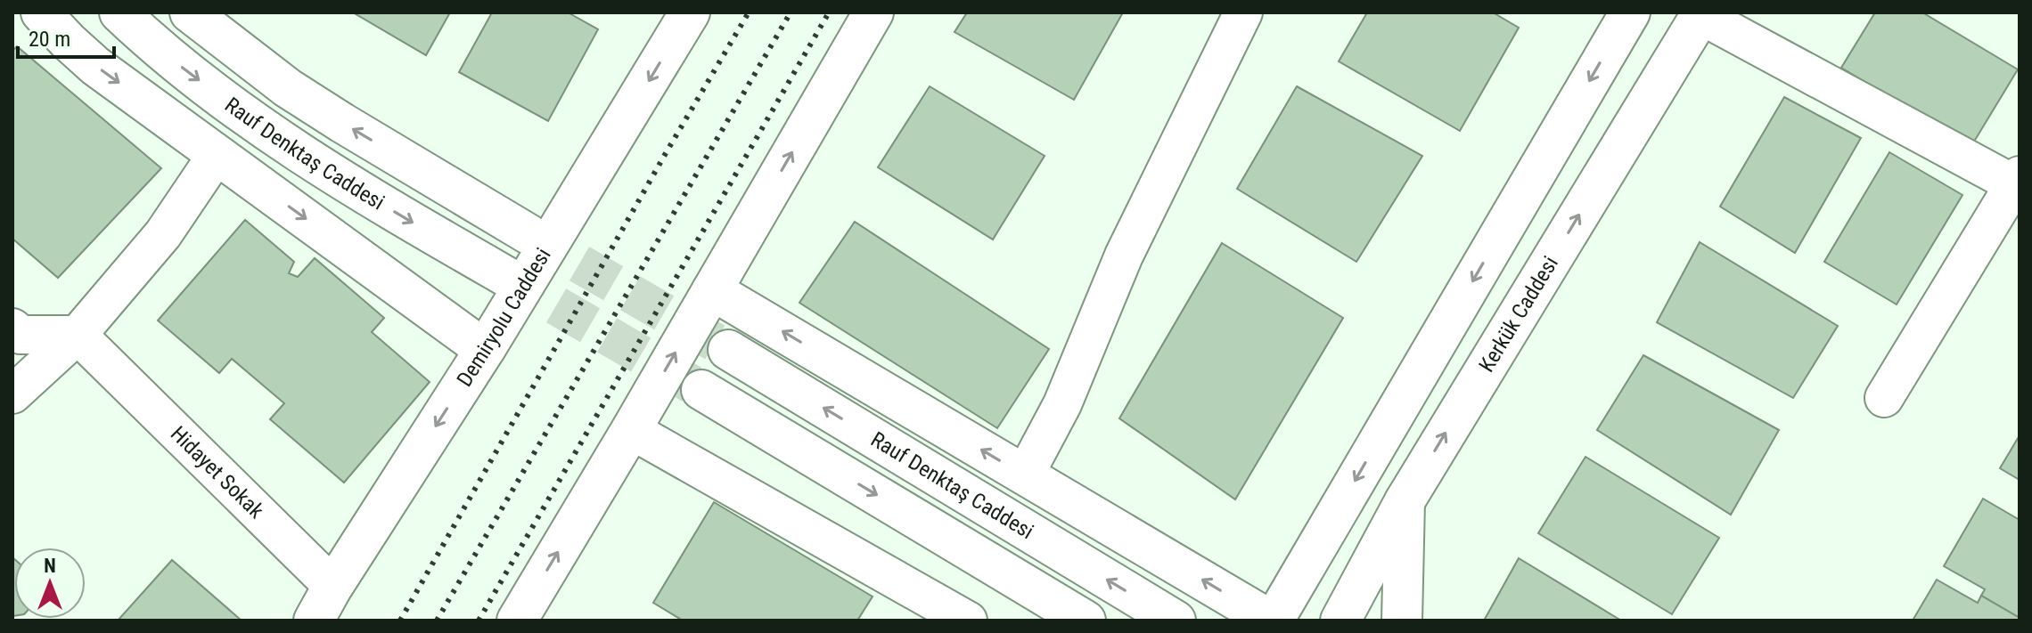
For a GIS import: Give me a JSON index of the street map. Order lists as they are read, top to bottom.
{
  "streets": {
    "main road": ["Rauf Denktaş Caddesi", "Kerkük Caddesi", "Demiryolu Caddesi"],
    "street": ["Hidayet Sokak"]
  },
  "crossings": [
    ["Demiryolu Caddesi", "Hidayet Sokak"]
  ],
  "scale_bar": "20 m",
  "north": "top"
}
